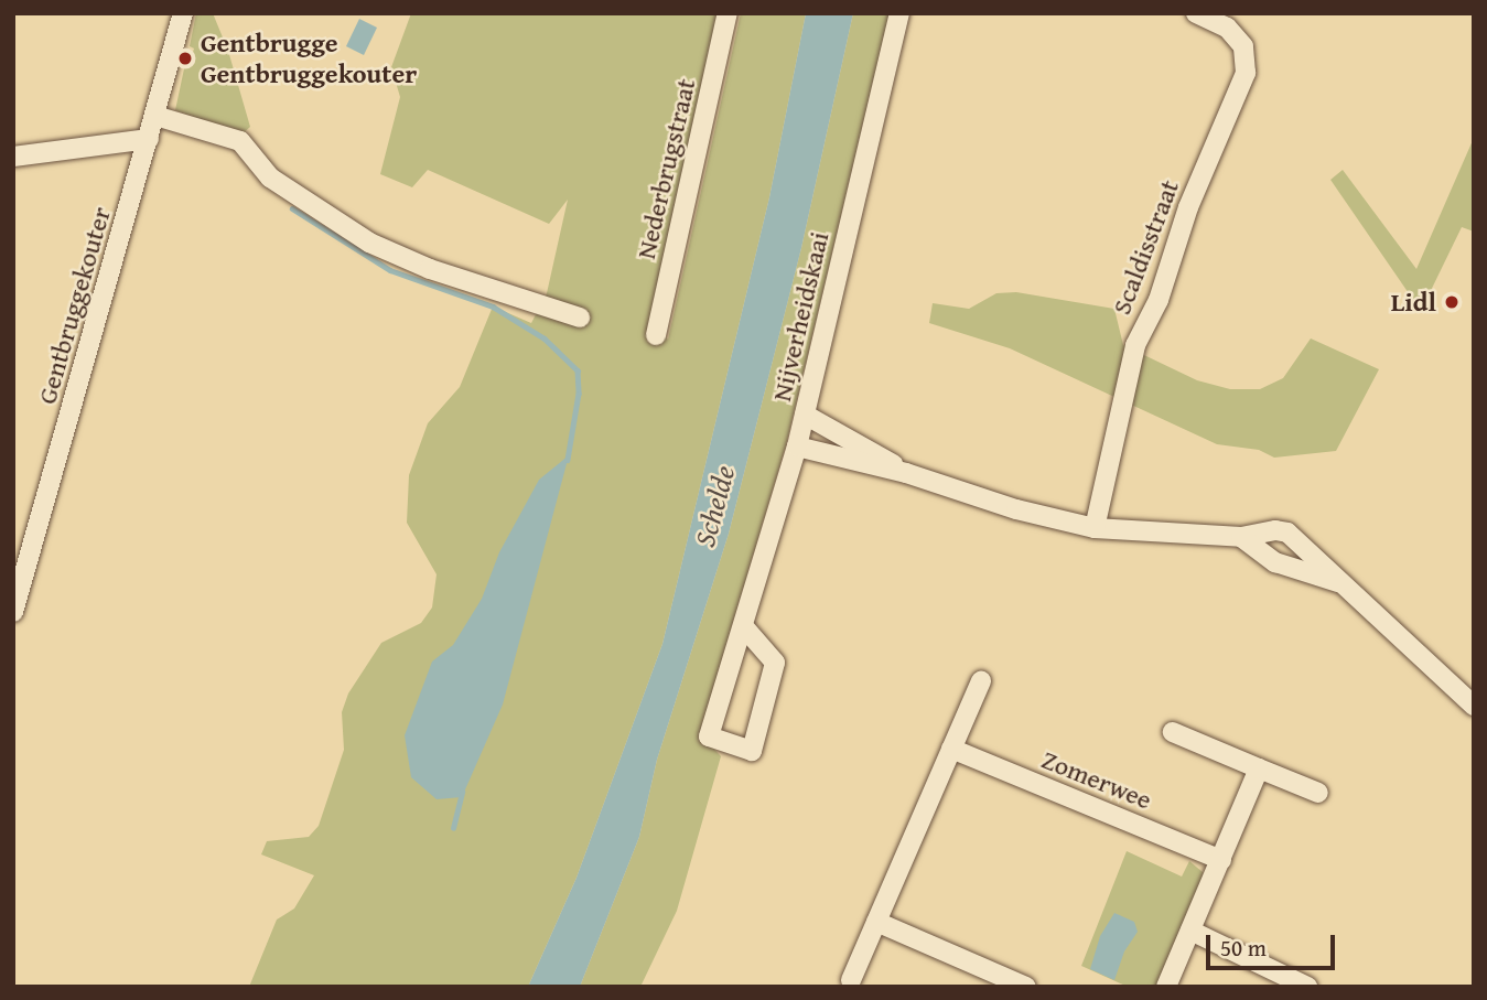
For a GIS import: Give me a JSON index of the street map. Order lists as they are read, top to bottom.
{
  "streets": {
    "street": [
      "Nederbrugstraat",
      "Scaldisstraat",
      "Gentbruggekouter",
      "Nijverheidskaai",
      "Zomerwee"
    ]
  },
  "water": ["Schelde"],
  "places": ["Gentbrugge Gentbruggekouter", "Lidl"],
  "scale_bar": "50 m"
}
